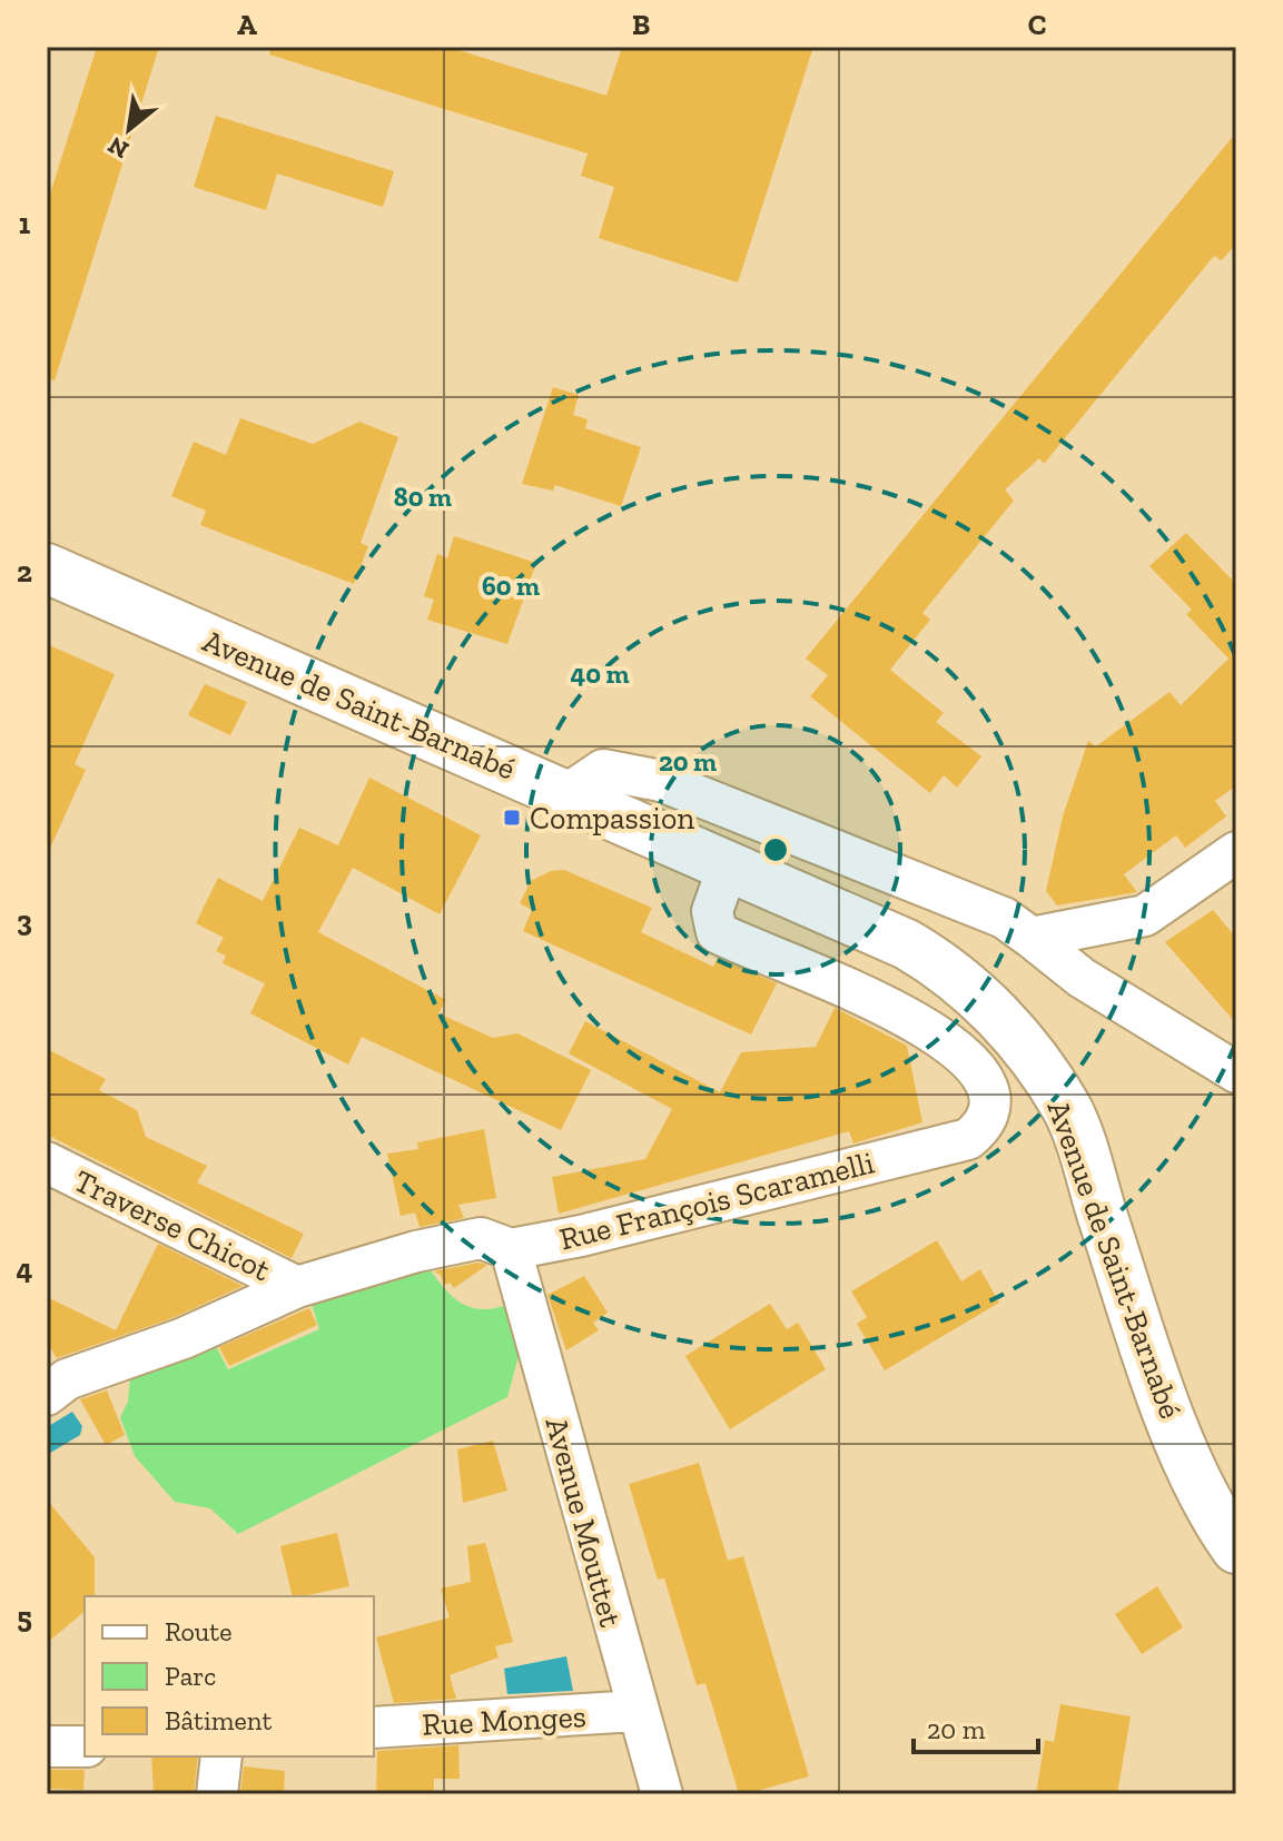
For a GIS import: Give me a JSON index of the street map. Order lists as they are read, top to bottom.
{
  "streets": {
    "main road": ["Avenue de Saint-Barnabé"],
    "street": [
      "Rue François Scaramelli",
      "Traverse Chicot",
      "Avenue Mouttet",
      "Rue Monges"
    ]
  },
  "crossings": [
    ["Avenue de Saint-Barnabé", "Rue François Scaramelli"],
    ["Rue François Scaramelli", "Traverse Chicot"],
    ["Rue François Scaramelli", "Avenue Mouttet"],
    ["Avenue Mouttet", "Rue Monges"]
  ],
  "places": {
    "transit": ["Compassion"]
  },
  "legend": ["Route", "Parc", "Bâtiment"],
  "scale_bar": "20 m",
  "north": "bottom left",
  "grid": {
    "columns": ["A", "B", "C"],
    "rows": [
      "1",
      "2",
      "3",
      "4",
      "5"
    ]
  },
  "rings": [
    "80 m",
    "60 m",
    "40 m",
    "20 m"
  ]
}
